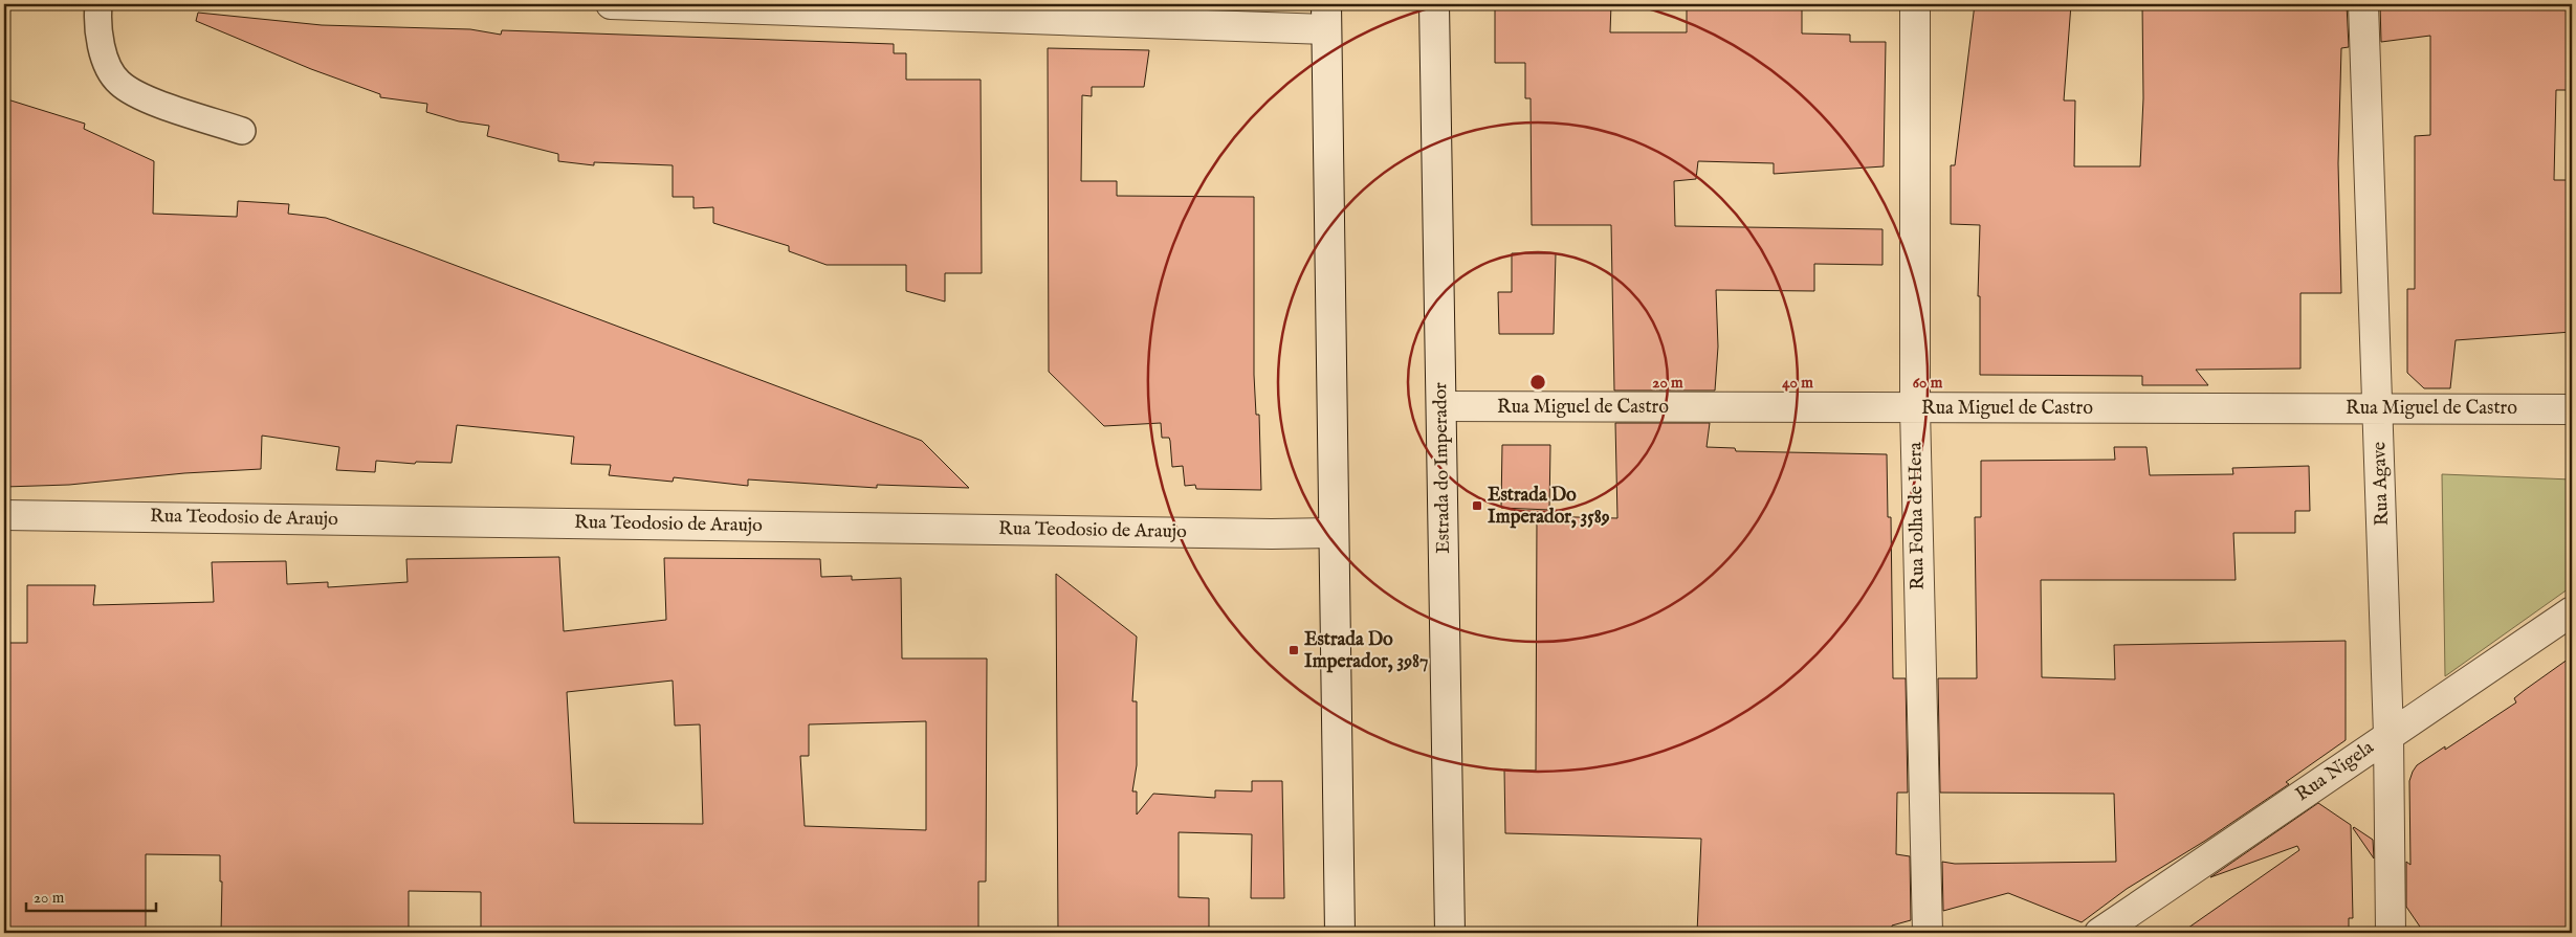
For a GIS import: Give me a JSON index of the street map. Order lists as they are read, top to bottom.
{
  "streets": {
    "street": [
      "Rua Miguel de Castro",
      "Estrada do Imperador",
      "Rua Agave",
      "Rua Folha de Hera",
      "Rua Teodosio de Araujo",
      "Rua Nigela"
    ]
  },
  "crossings": [
    ["Rua Miguel de Castro", "Estrada do Imperador"],
    ["Rua Miguel de Castro", "Rua Agave"],
    ["Rua Miguel de Castro", "Rua Folha de Hera"],
    ["Rua Agave", "Rua Nigela"]
  ],
  "places": {
    "transit": ["Estrada Do Imperador, 3589", "Estrada Do Imperador, 3987"]
  },
  "scale_bar": "20 m",
  "rings": ["20 m", "40 m", "60 m"]
}
